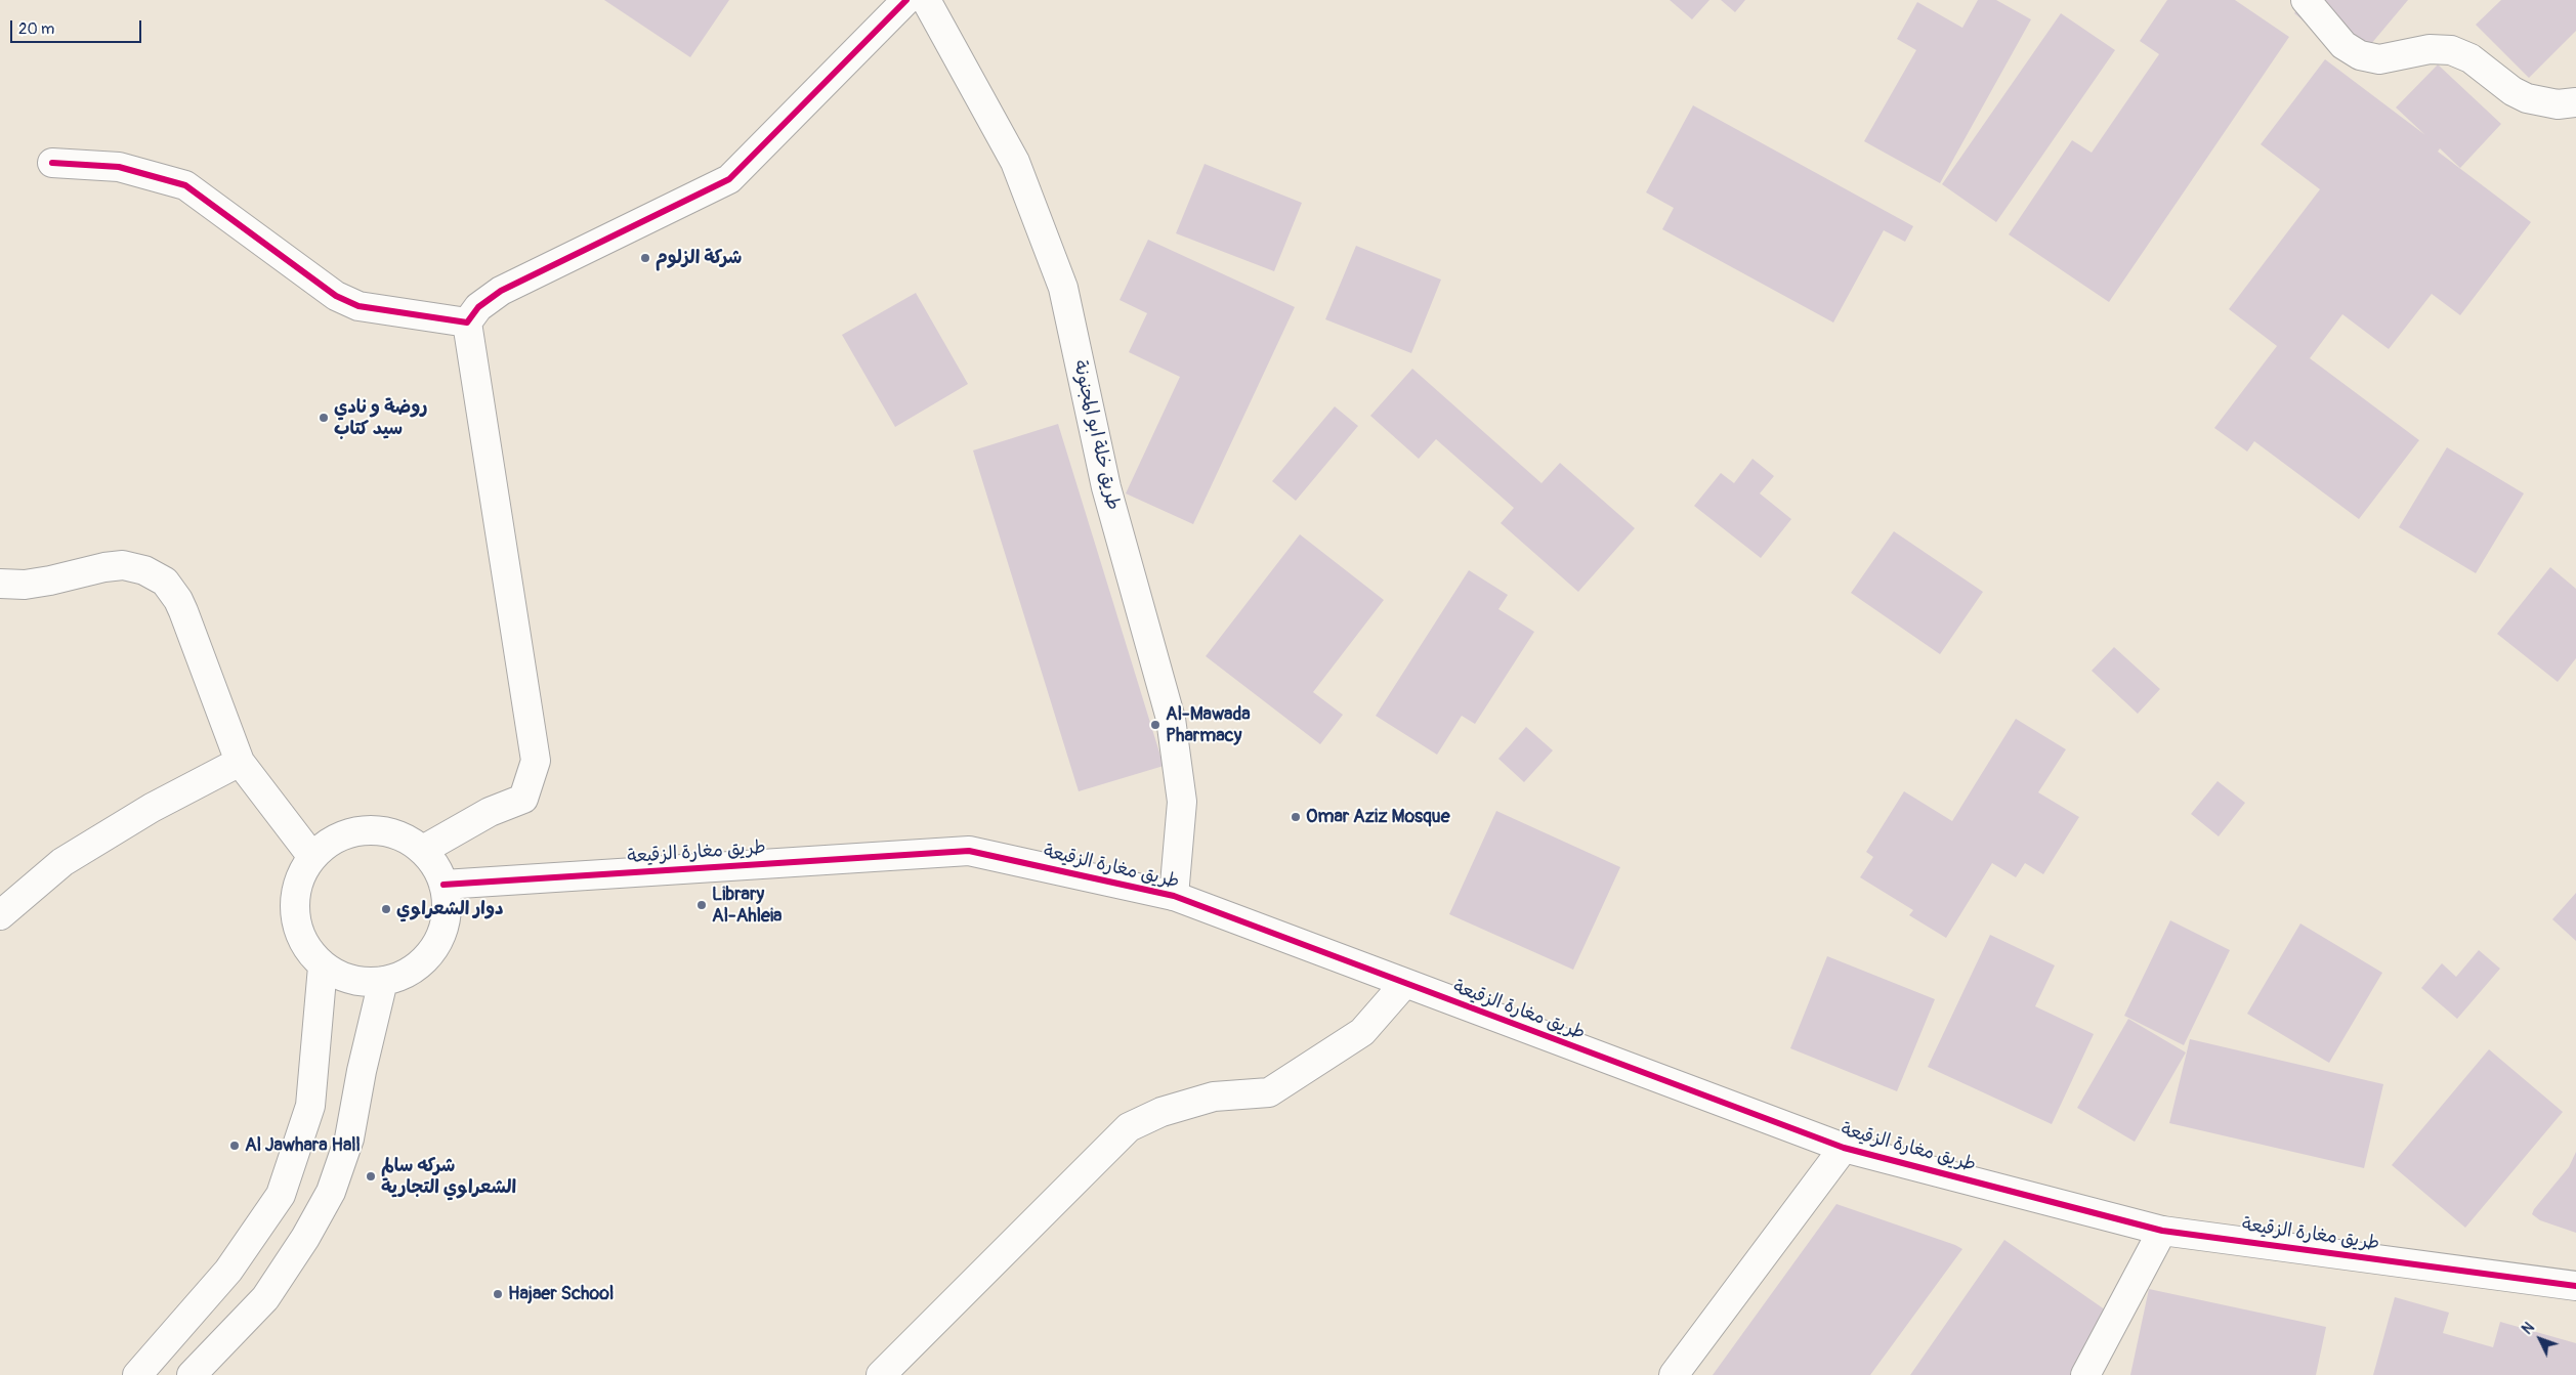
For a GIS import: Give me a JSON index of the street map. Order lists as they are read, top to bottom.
{
  "streets": {
    "street": ["طريق خلة ابو المجنونة", "طريق مغارة الزقيعة"]
  },
  "crossings": [
    ["طريق خلة ابو المجنونة", "طريق مغارة الزقيعة"]
  ],
  "places": [
    "شركة الزلوم",
    "روضة و نادي سيد كتاب",
    "Al-Mawada Pharmacy",
    "Omar Aziz Mosque",
    "Library Al-Ahleia",
    "دوار الشعراوي",
    "Al Jawhara Hall",
    "شركه سالم الشعراوي التجارية",
    "Hajaer School"
  ],
  "scale_bar": "20 m",
  "north": "top left"
}
